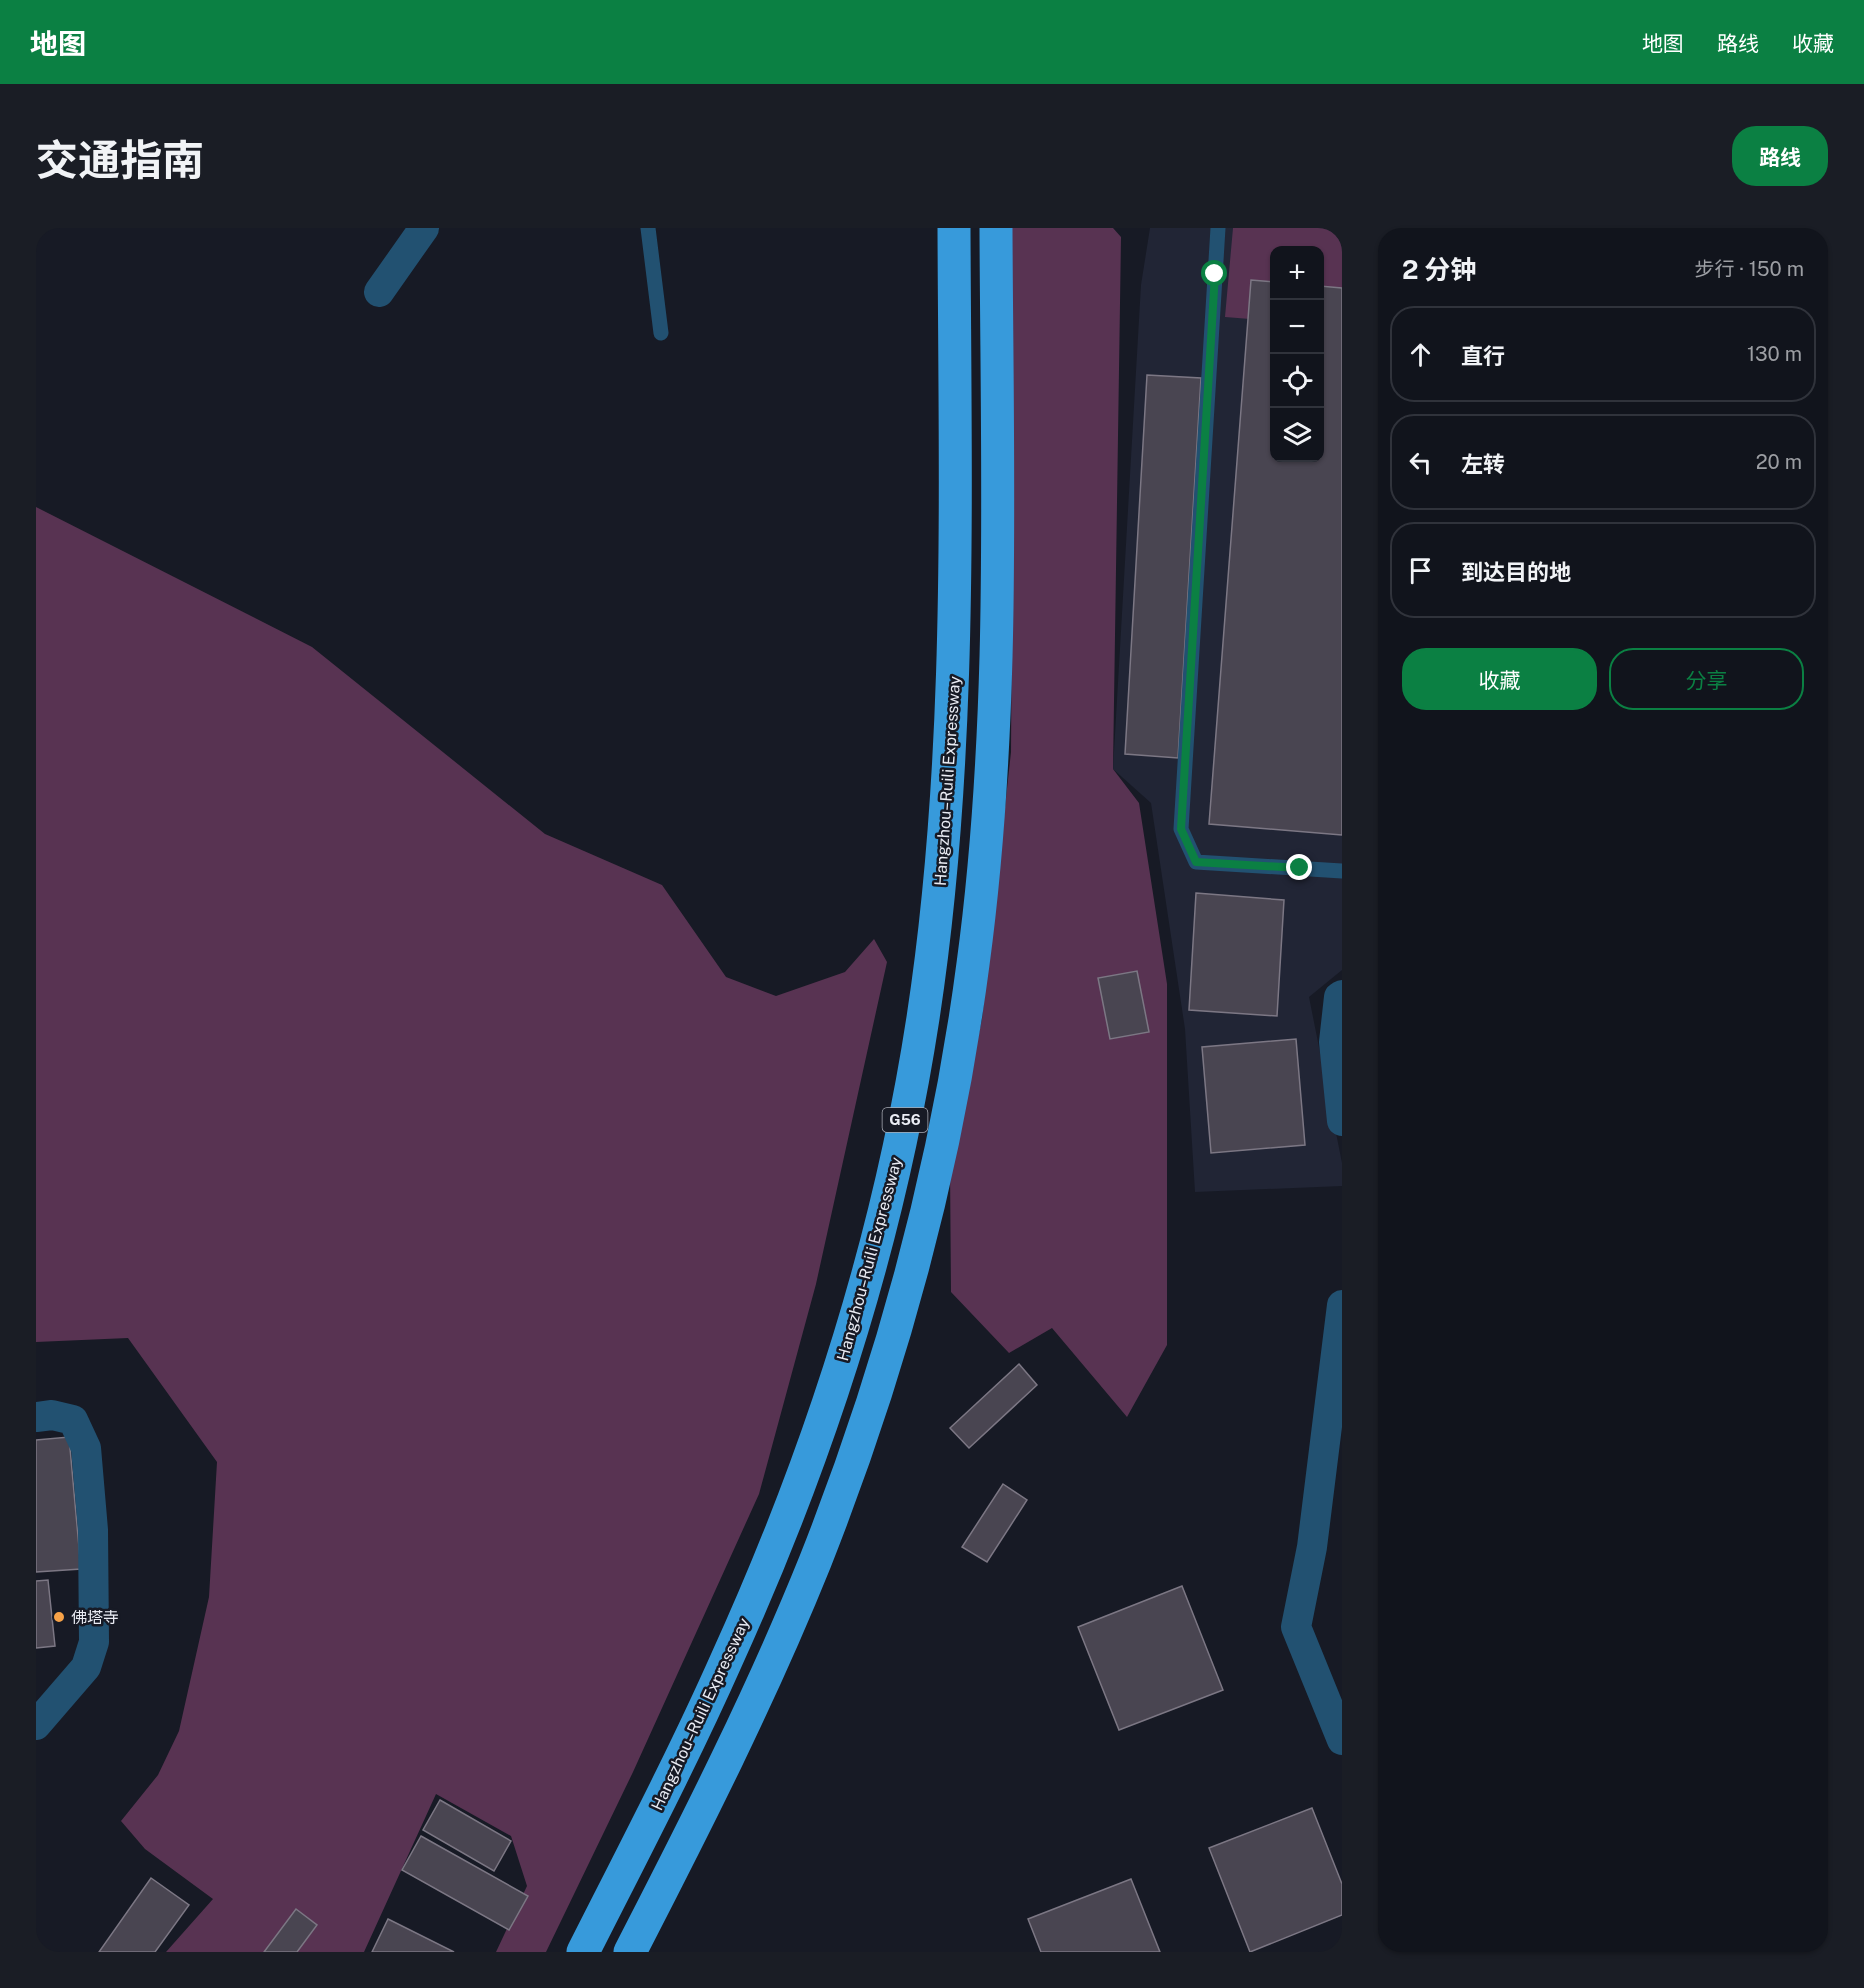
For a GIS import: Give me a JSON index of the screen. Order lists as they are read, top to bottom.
{
  "streets": {
    "highway": ["Hangzhou–Ruili Expressway", "G56"]
  },
  "places": ["佛塔寺"],
  "page": {
    "header": "地图",
    "nav": ["地图", "路线", "收藏"],
    "title": "交通指南",
    "buttons": [
      "路线",
      ["收藏", "分享"]
    ],
    "heading": ["2 分钟", "步行 · 150 m"],
    "map_buttons": ["+", "−"],
    "list": [
      ["直行", "130 m"],
      ["左转", "20 m"],
      "到达目的地"
    ]
  }
}
